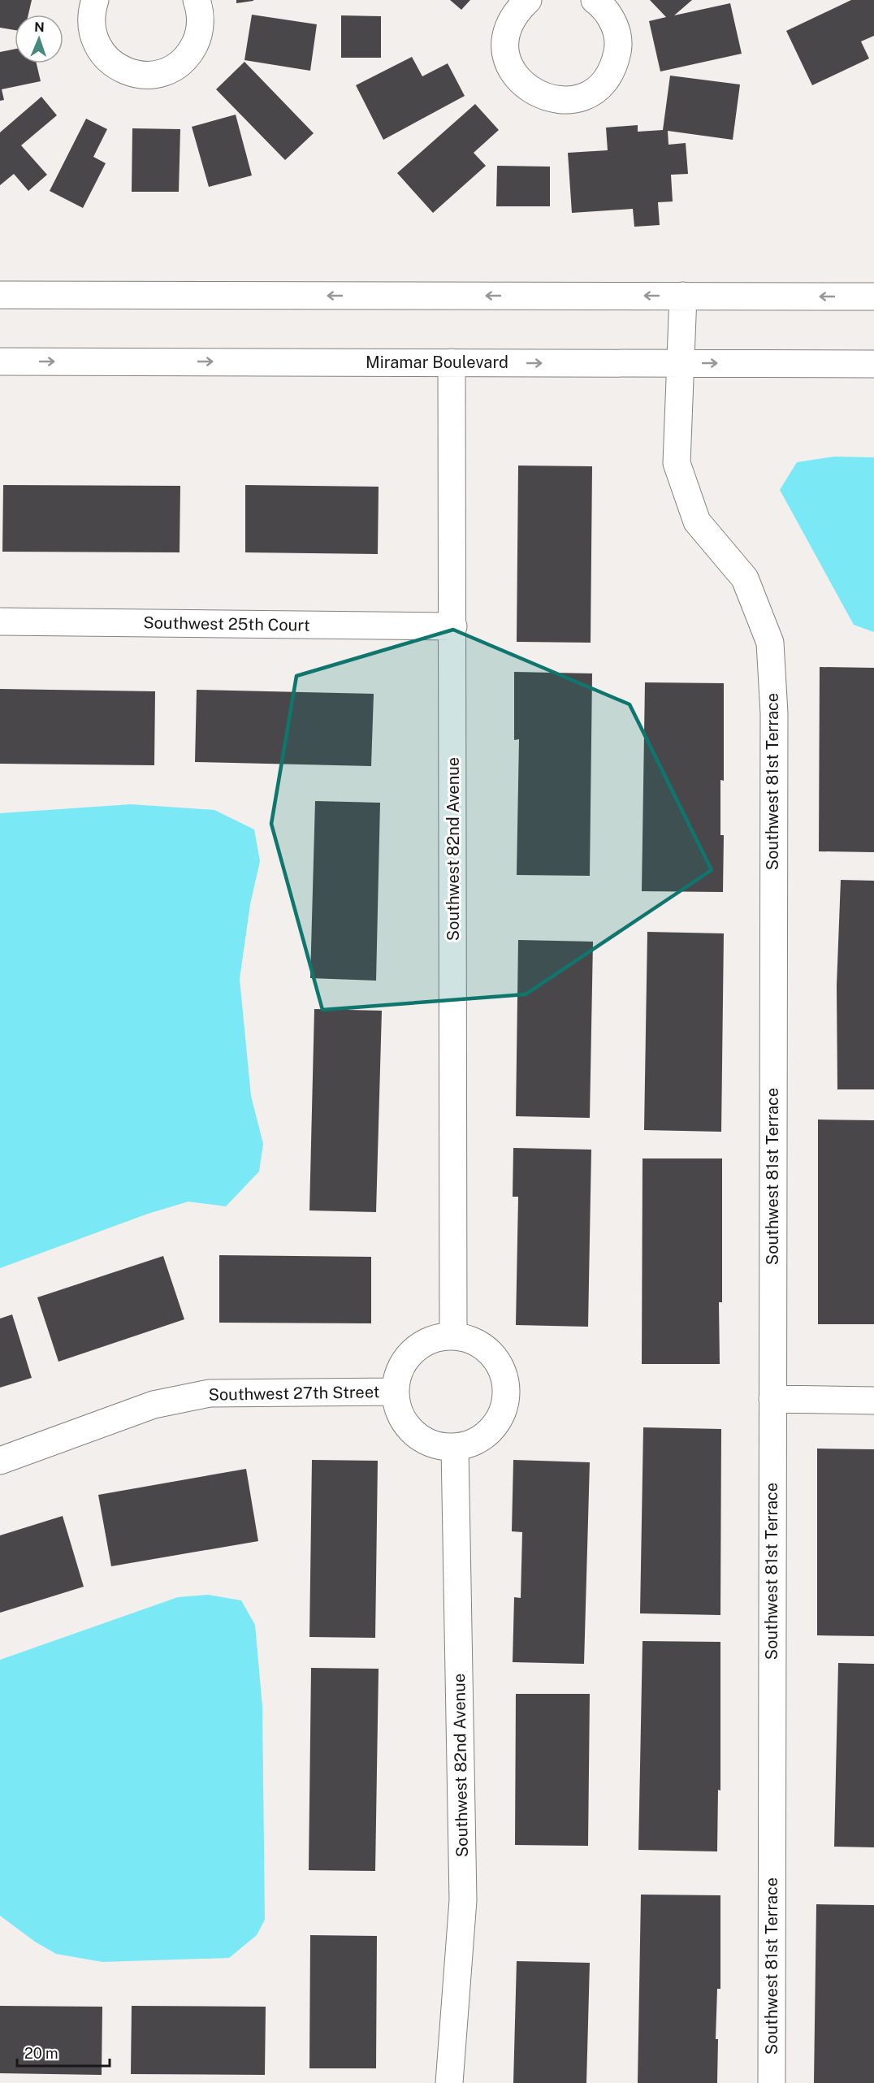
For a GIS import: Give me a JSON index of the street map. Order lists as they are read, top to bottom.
{
  "streets": {
    "street": [
      "Miramar Boulevard",
      "Southwest 25th Court",
      "Southwest 81st Terrace",
      "Southwest 82nd Avenue",
      "Southwest 27th Street"
    ]
  },
  "crossings": [
    ["Miramar Boulevard", "Southwest 81st Terrace"],
    ["Miramar Boulevard", "Southwest 82nd Avenue"],
    ["Southwest 25th Court", "Southwest 82nd Avenue"],
    ["Southwest 82nd Avenue", "Southwest 27th Street"]
  ],
  "scale_bar": "20 m",
  "north": "top"
}
